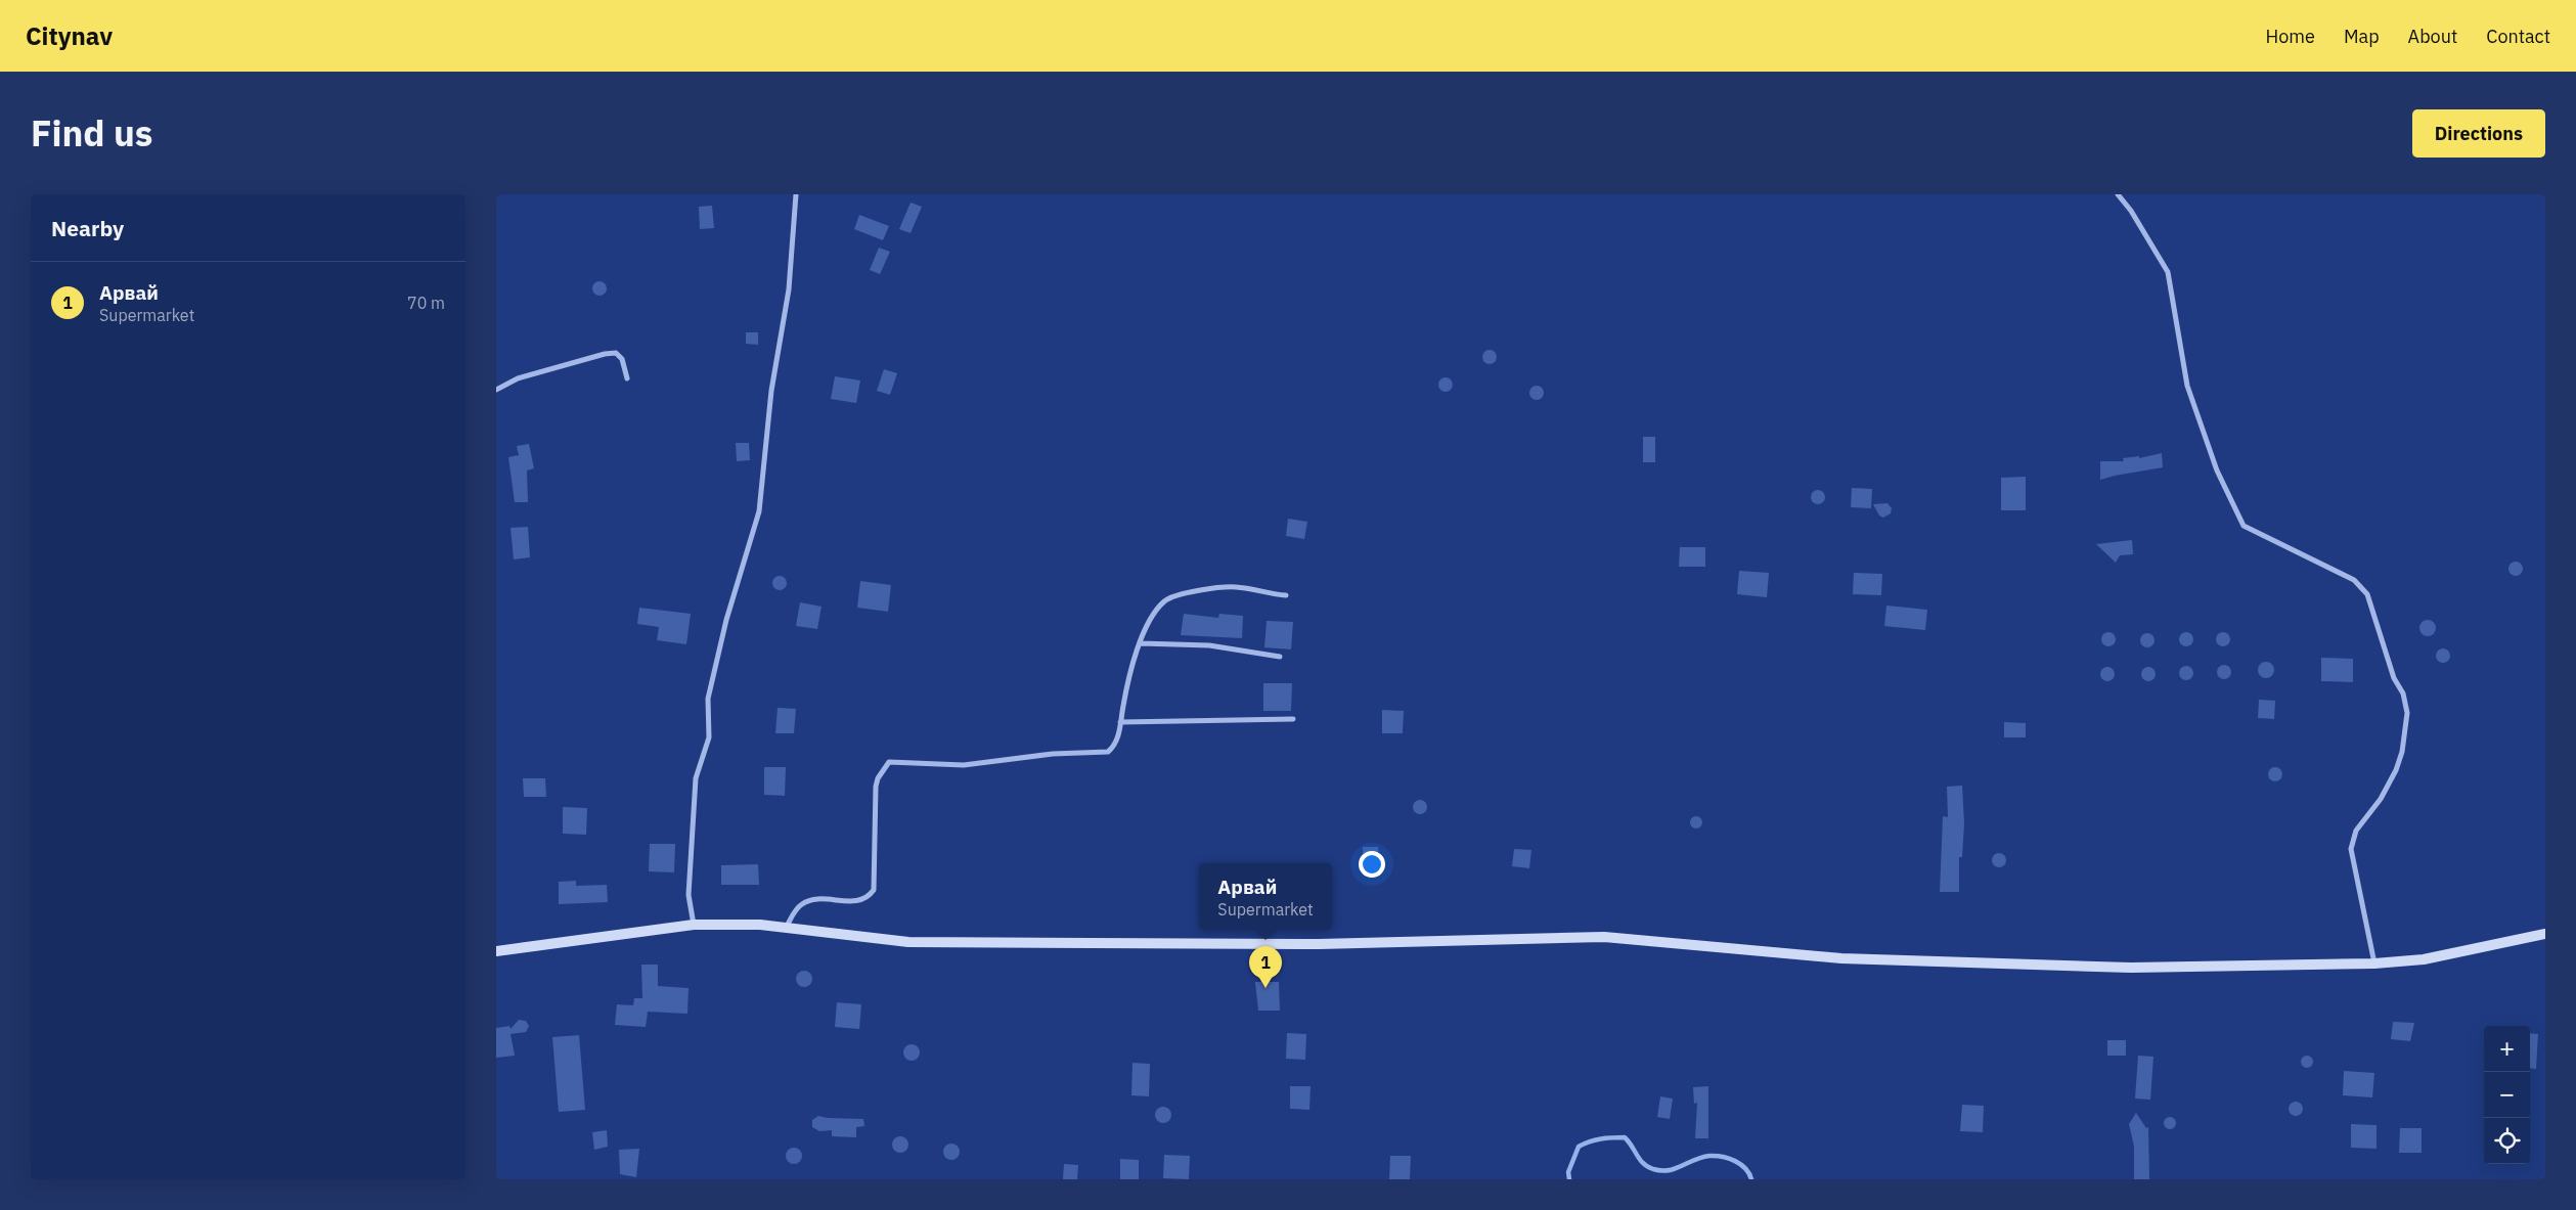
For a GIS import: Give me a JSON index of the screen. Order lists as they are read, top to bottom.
{
  "page": {
    "header": "Citynav",
    "nav": [
      "Home",
      "Map",
      "About",
      "Contact"
    ],
    "title": "Find us",
    "buttons": "Directions",
    "heading": "Nearby",
    "list": [
      {
        "mark": "1",
        "name": "Арвай",
        "note": "Supermarket",
        "value": "70 m"
      }
    ],
    "popup": ["Арвай", "Supermarket"],
    "pins": "1",
    "map_buttons": ["+", "−"]
  }
}
